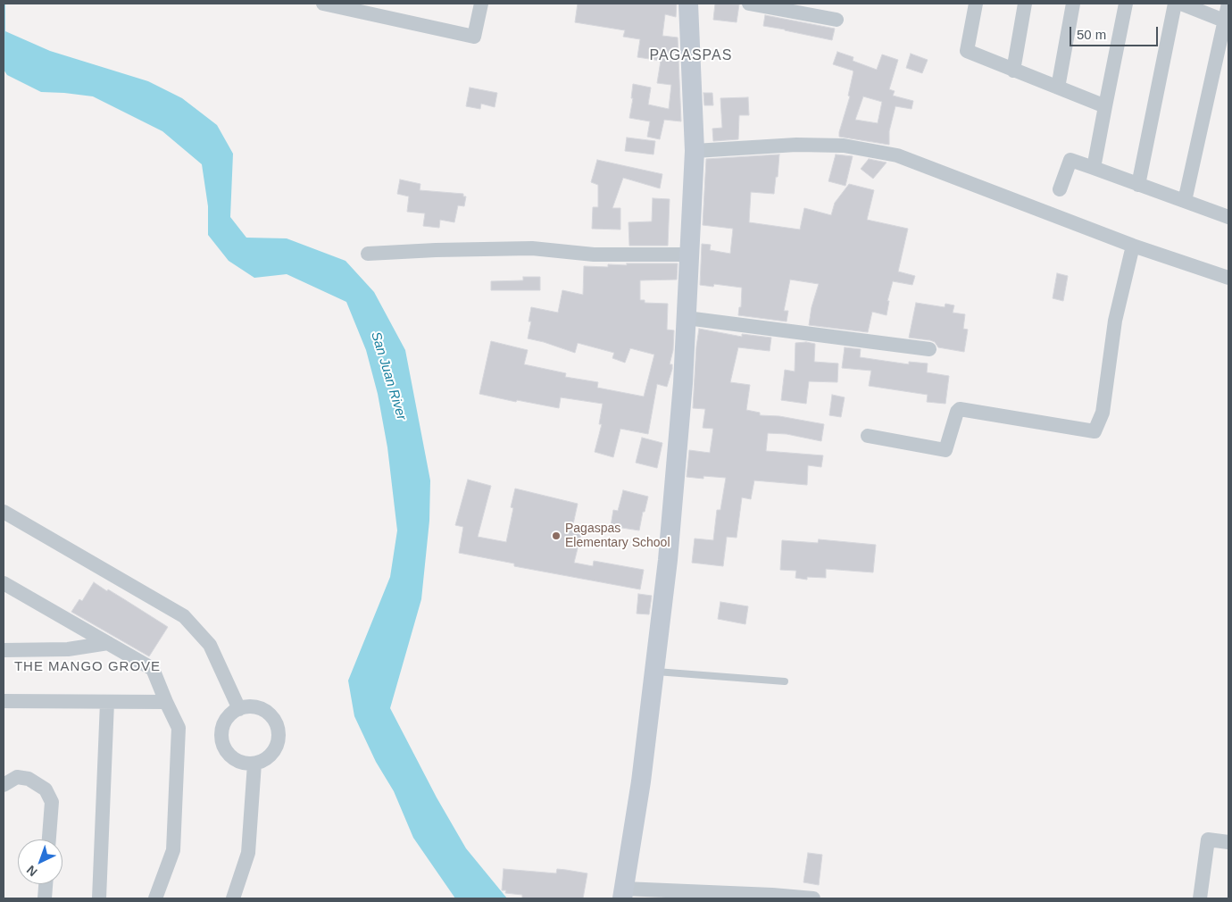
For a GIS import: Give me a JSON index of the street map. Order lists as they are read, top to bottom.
{
  "districts": ["PAGASPAS", "THE MANGO GROVE"],
  "water": ["San Juan River"],
  "places": ["Pagaspas Elementary School"],
  "scale_bar": "50 m",
  "north": "bottom left"
}
